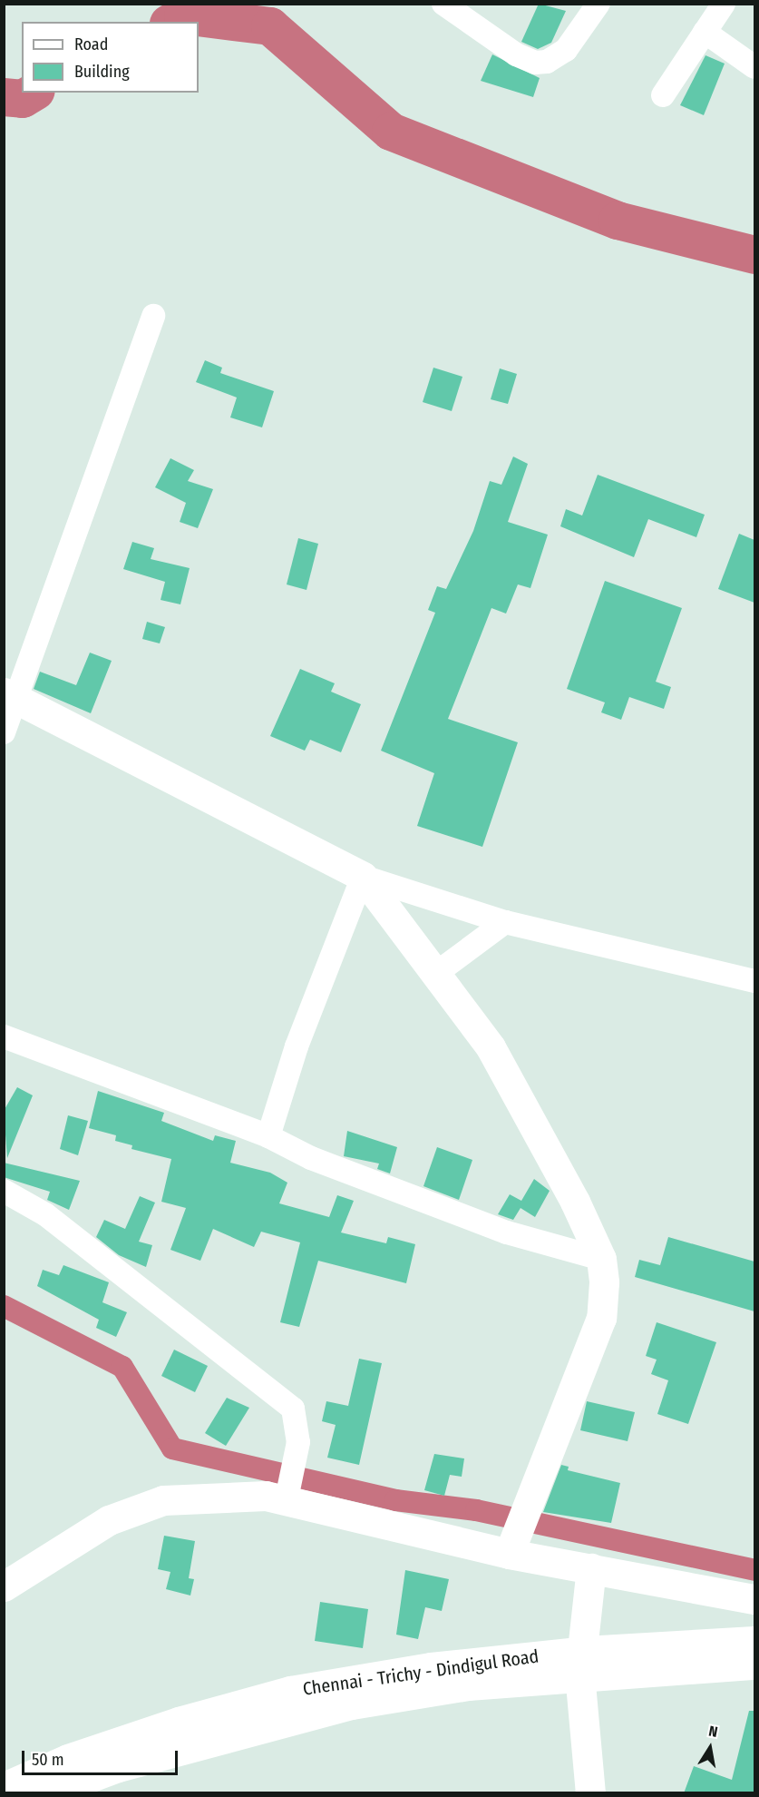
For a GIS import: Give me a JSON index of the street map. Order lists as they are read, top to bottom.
{
  "streets": {
    "main road": ["Chennai - Trichy - Dindigul Road"]
  },
  "legend": ["Road", "Building"],
  "scale_bar": "50 m",
  "north": "top"
}
